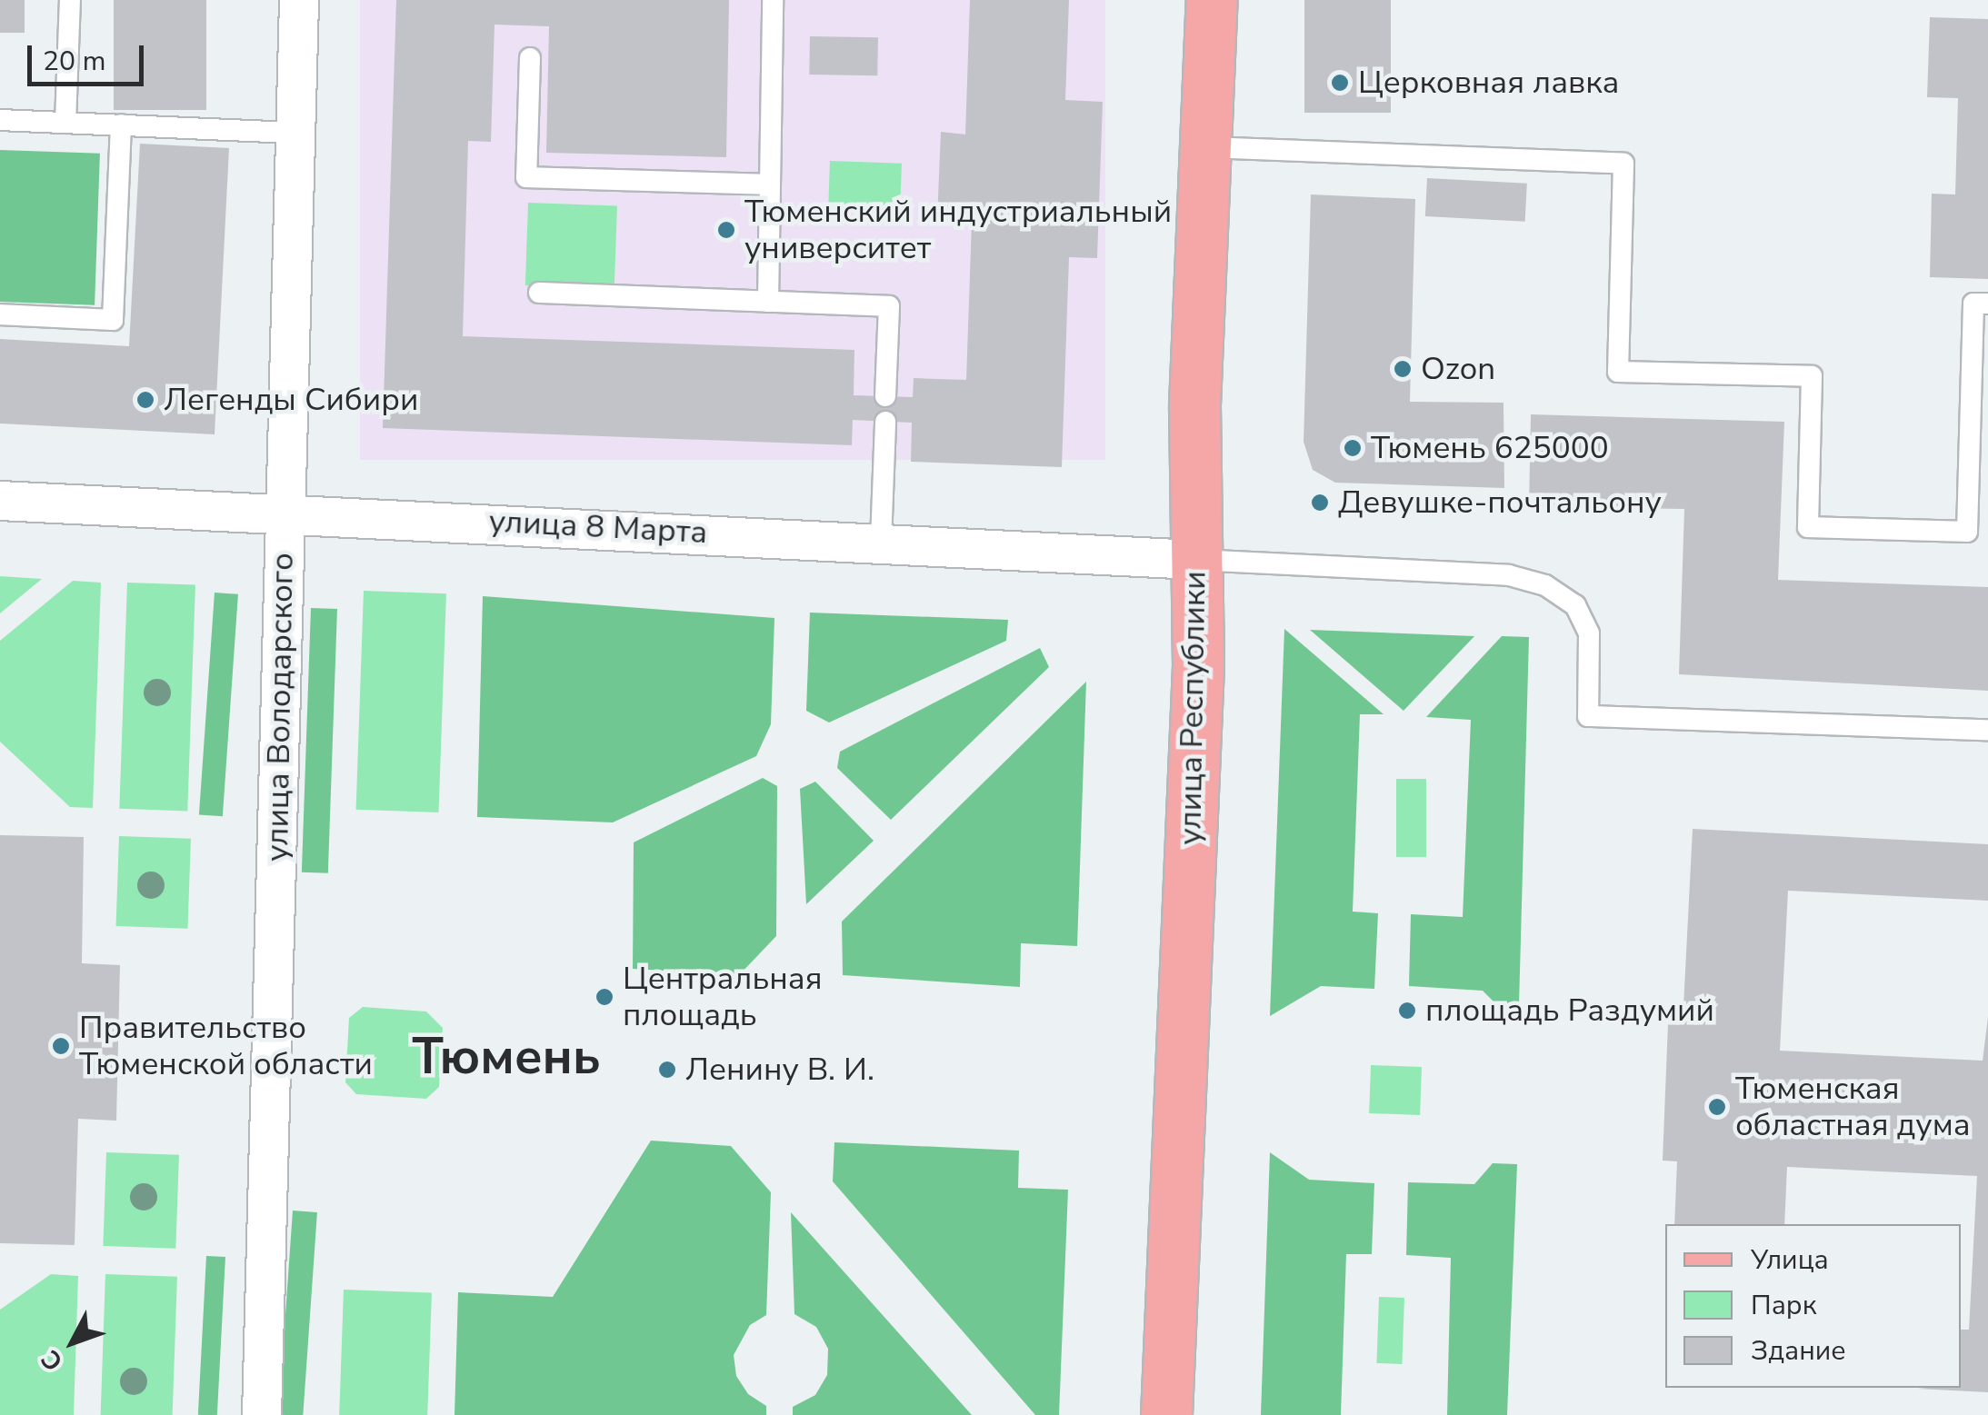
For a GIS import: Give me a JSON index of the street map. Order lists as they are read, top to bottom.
{
  "streets": {
    "main road": ["улица Республики"],
    "street": ["улица 8 Марта", "улица Володарского"]
  },
  "crossings": [
    ["улица 8 Марта", "улица Володарского"],
    ["улица 8 Марта", "улица Республики"]
  ],
  "districts": ["Тюмень"],
  "places": [
    "Церковная лавка",
    "Тюменский индустриальный университет",
    "Ozon",
    "Легенды Сибири",
    "Тюмень 625000",
    "Девушке-почтальону",
    "Центральная площадь",
    "площадь Раздумий",
    "Правительство Тюменской области",
    "Ленину В. И.",
    "Тюменская областная дума"
  ],
  "legend": ["Улица", "Парк", "Здание"],
  "scale_bar": "20 m",
  "north": "bottom left"
}
